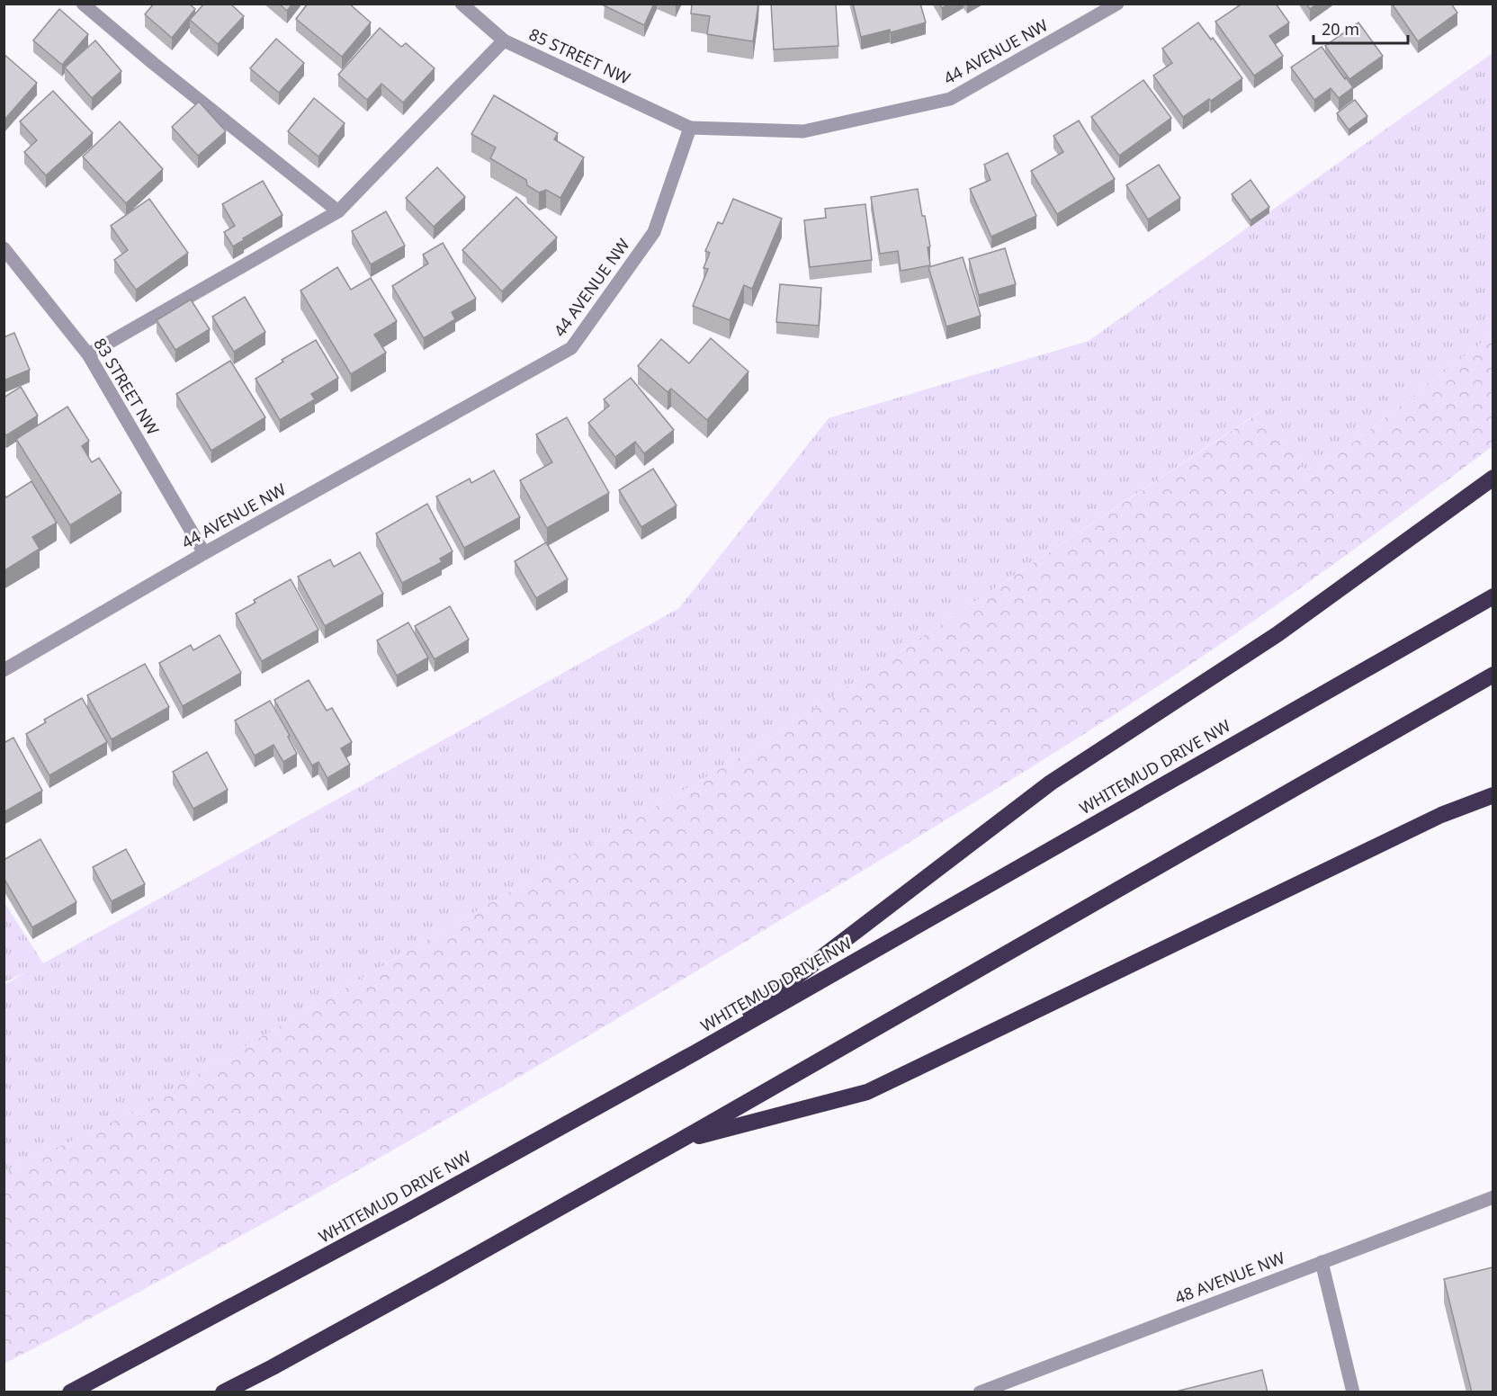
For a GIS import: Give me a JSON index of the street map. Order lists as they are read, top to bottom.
{
  "streets": {
    "highway": ["WHITEMUD DRIVE NW"],
    "street": [
      "44 AVENUE NW",
      "85 STREET NW",
      "83 STREET NW",
      "48 AVENUE NW"
    ]
  },
  "crossings": [
    ["44 AVENUE NW", "85 STREET NW"],
    ["44 AVENUE NW", "83 STREET NW"]
  ],
  "scale_bar": "20 m"
}
